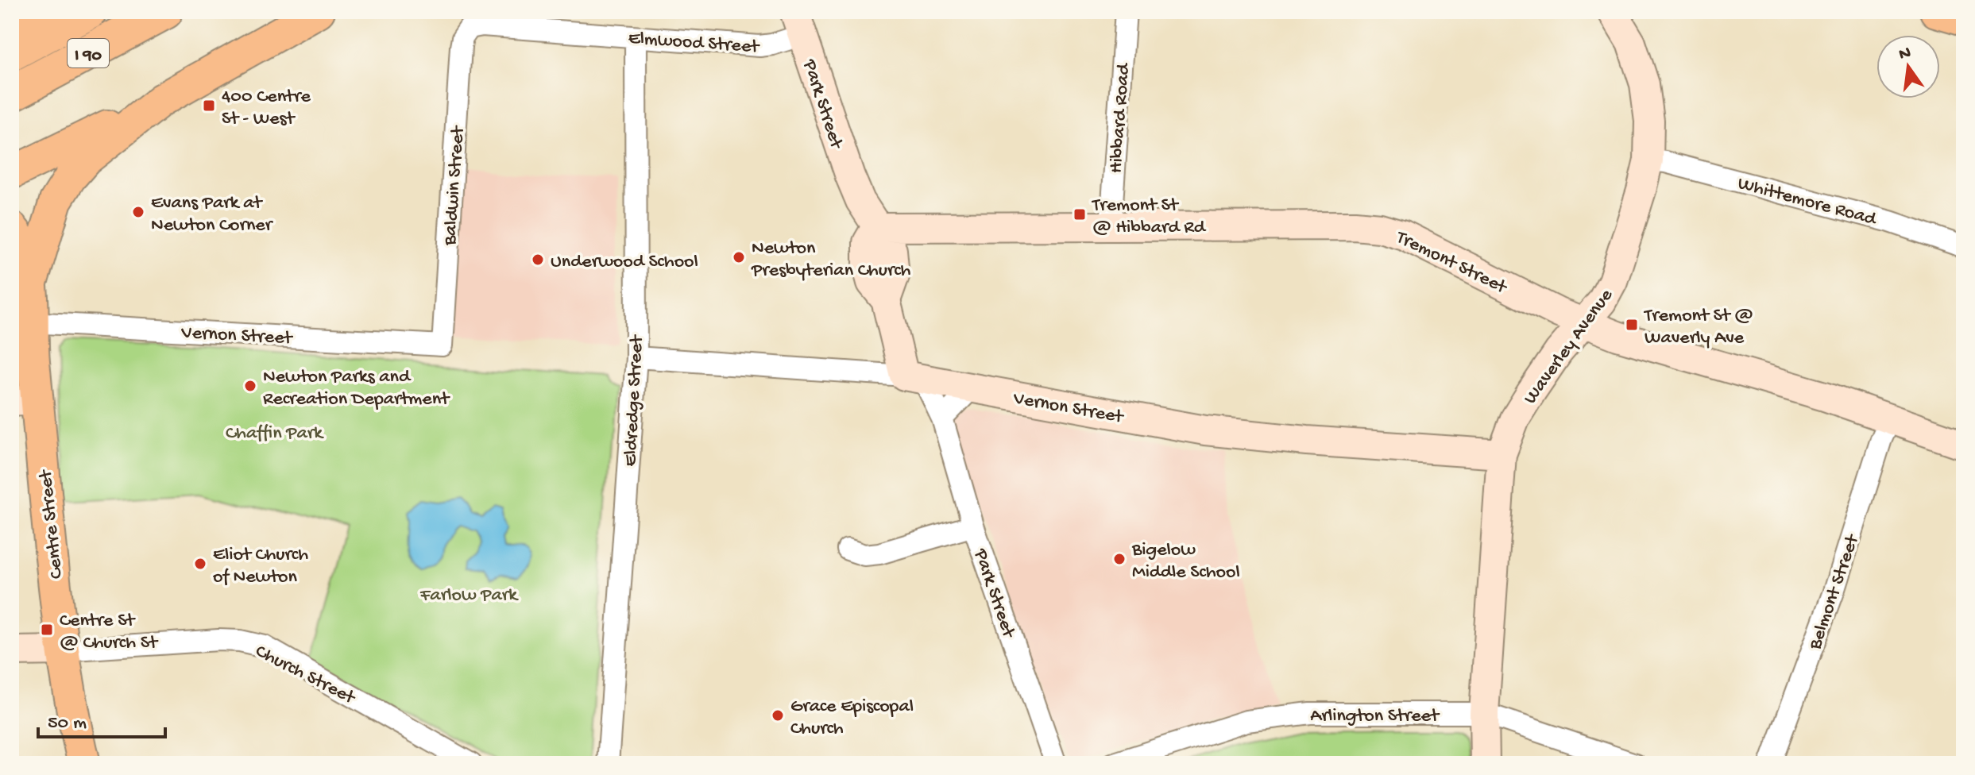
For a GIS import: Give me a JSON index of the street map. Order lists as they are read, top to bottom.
{
  "streets": {
    "highway": ["I 90"],
    "main road": ["Centre Street"],
    "street": [
      "Elmwood Street",
      "Park Street",
      "Hibbard Road",
      "Baldwin Street",
      "Whittemore Road",
      "Tremont Street",
      "Vernon Street",
      "Waverley Avenue",
      "Eldredge Street",
      "Belmont Street",
      "Church Street",
      "Arlington Street"
    ]
  },
  "crossings": [
    ["Elmwood Street", "Park Street"],
    ["Elmwood Street", "Baldwin Street"],
    ["Elmwood Street", "Eldredge Street"],
    ["Park Street", "Tremont Street"],
    ["Park Street", "Vernon Street"],
    ["Hibbard Road", "Tremont Street"],
    ["Baldwin Street", "Vernon Street"],
    ["Whittemore Road", "Waverley Avenue"],
    ["Tremont Street", "Waverley Avenue"],
    ["Tremont Street", "Belmont Street"],
    ["Vernon Street", "Waverley Avenue"],
    ["Vernon Street", "Eldredge Street"],
    ["Vernon Street", "Centre Street"],
    ["Waverley Avenue", "Arlington Street"],
    ["Centre Street", "Church Street"]
  ],
  "parks": ["Chaffin Park", "Farlow Park"],
  "places": {
    "transit": [
      "400 Centre St - West",
      "Tremont St @ Hibbard Rd",
      "Tremont St @ Waverly Ave",
      "Centre St @ Church St"
    ],
    "other": [
      "Evans Park at Newton Corner",
      "Newton Presbyterian Church",
      "Underwood School",
      "Newton Parks and Recreation Department",
      "Bigelow Middle School",
      "Eliot Church of Newton",
      "Grace Episcopal Church"
    ]
  },
  "scale_bar": "50 m",
  "north": "top"
}
